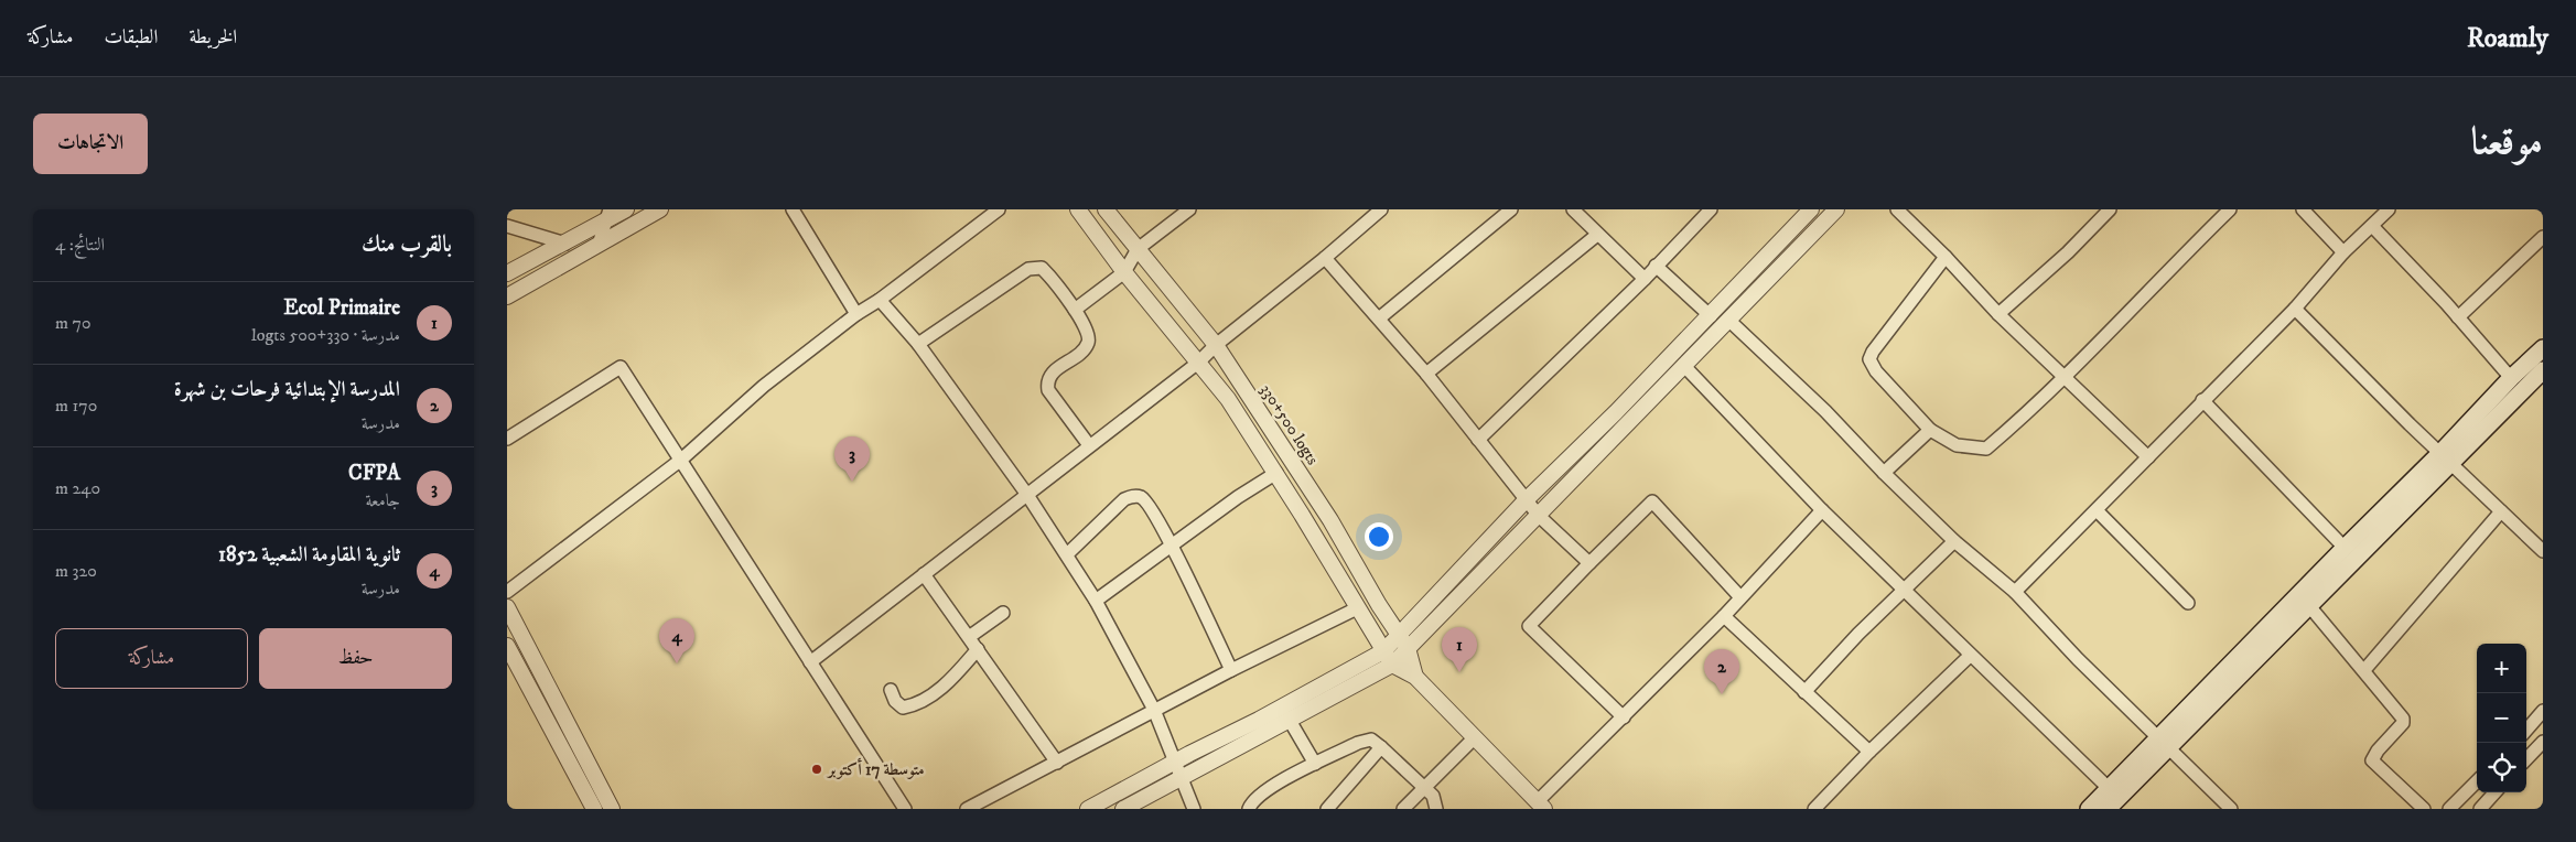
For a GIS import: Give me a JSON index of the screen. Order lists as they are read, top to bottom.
{
  "streets": {
    "street": ["330+500 logts"]
  },
  "places": ["متوسطة 17 أكتوبر"],
  "page": {
    "header": "Roamly",
    "nav": ["الخريطة", "الطبقات", "مشاركة"],
    "title": "موقعنا",
    "buttons": [
      "الاتجاهات",
      ["حفظ", "مشاركة"]
    ],
    "heading": ["بالقرب منك", "النتائج: 4"],
    "list": [
      {
        "mark": "1",
        "name": "Ecol Primaire",
        "note": "مدرسة · 330+500 logts",
        "value": "70 m"
      },
      {
        "mark": "2",
        "name": "المدرسة الإبتدائية فرحات بن شهرة",
        "note": "مدرسة",
        "value": "170 m"
      },
      {
        "mark": "3",
        "name": "CFPA",
        "note": "جامعة",
        "value": "240 m"
      },
      {
        "mark": "4",
        "name": "ثانوية المقاومة الشعبية 1852",
        "note": "مدرسة",
        "value": "320 m"
      }
    ],
    "pins": [
      "3",
      "4",
      "1",
      "2"
    ],
    "map_buttons": ["+", "−"]
  }
}
